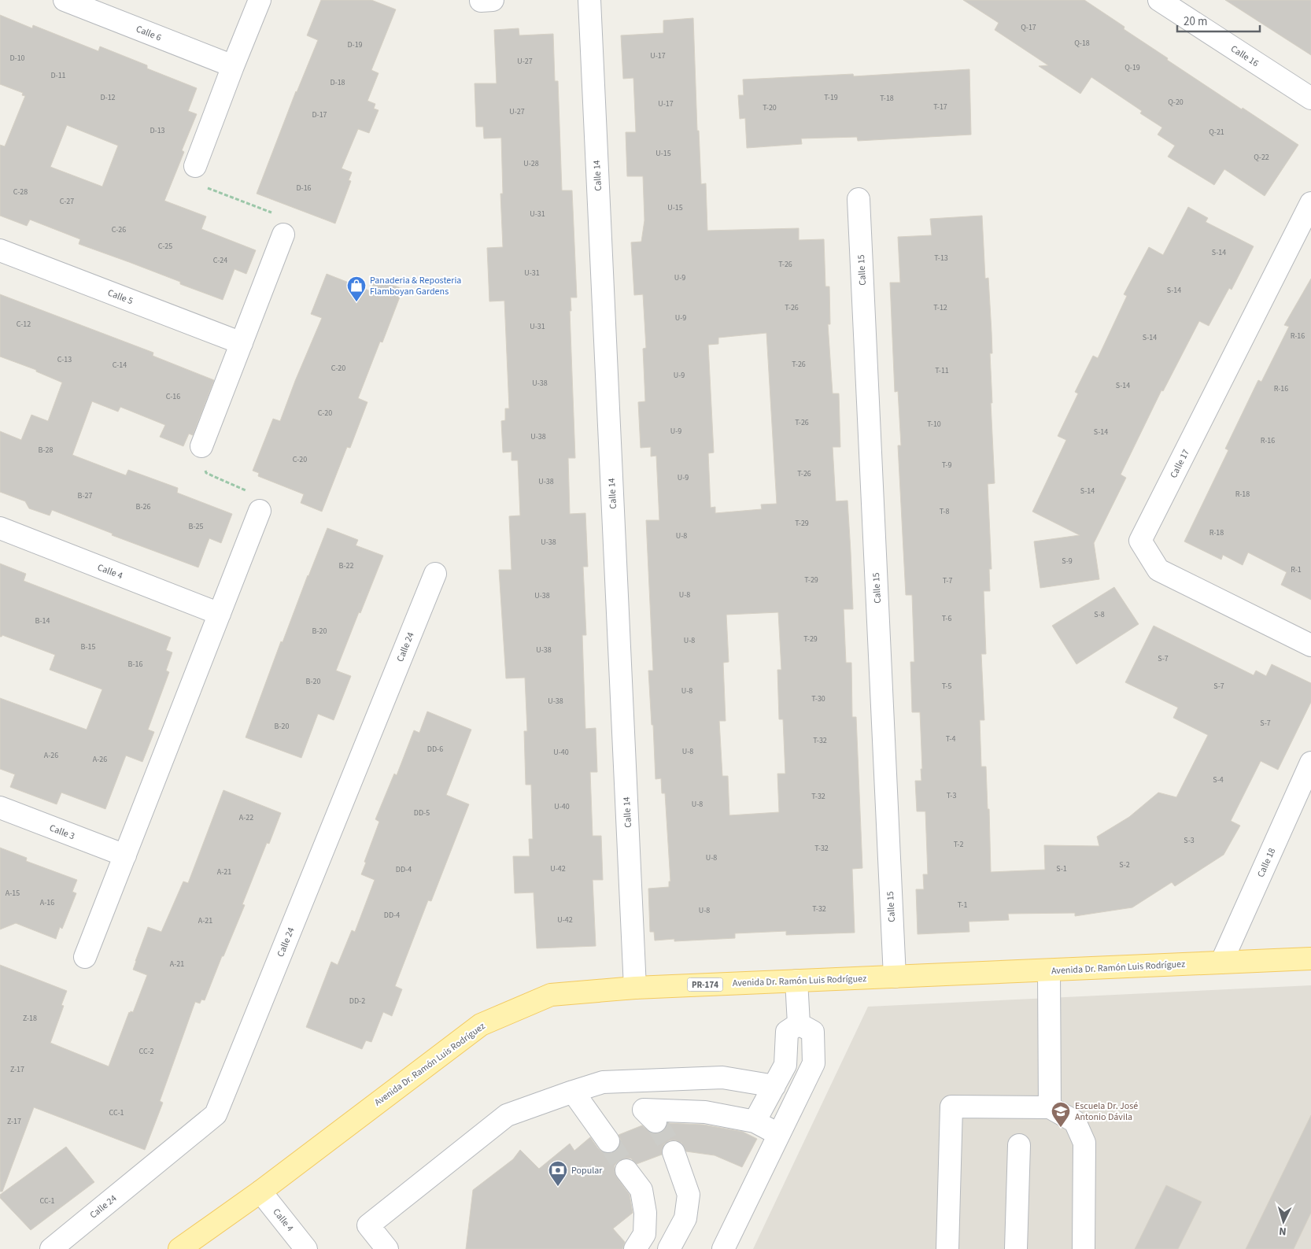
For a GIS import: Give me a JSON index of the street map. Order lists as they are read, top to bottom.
{
  "streets": {
    "main road": ["Avenida Dr. Ramón Luis Rodríguez", "PR-174"],
    "street": [
      "Calle 6",
      "Calle 16",
      "Calle 14",
      "Calle 15",
      "Calle 5",
      "Calle 17",
      "Calle 4",
      "Calle 24",
      "Calle 3",
      "Calle 18"
    ]
  },
  "crossings": [
    ["Calle 14", "Avenida Dr. Ramón Luis Rodríguez"],
    ["Calle 15", "Avenida Dr. Ramón Luis Rodríguez"],
    ["Calle 4", "Avenida Dr. Ramón Luis Rodríguez"],
    ["Calle 18", "Avenida Dr. Ramón Luis Rodríguez"]
  ],
  "places": {
    "shop": ["Panaderia & Reposteria Flamboyan Gardens"],
    "school or university": ["Escuela Dr. José Antonio Dávila"],
    "bank": ["Popular"]
  },
  "house_numbers": [
    "Q-17",
    "Q-18",
    "D-19",
    "U-17",
    "D-10",
    "U-27",
    "Q-19",
    "D-11",
    "D-18",
    "D-12",
    "T-19",
    "T-18",
    "Q-20",
    "U-17",
    "T-17",
    "T-20",
    "U-27",
    "D-17",
    "D-13",
    "Q-21",
    "U-15",
    "Q-22",
    "U-28",
    "D-16",
    "C-28",
    "C-27",
    "U-15",
    "U-31",
    "C-26",
    "C-25",
    "S-14",
    "T-13",
    "C-24",
    "T-26",
    "U-31",
    "U-9",
    "S-14",
    "T-26",
    "T-12",
    "U-9",
    "C-12",
    "U-31",
    "R-16",
    "S-14",
    "C-13",
    "T-26",
    "C-14",
    "C-20",
    "T-11",
    "U-9",
    "U-38",
    "S-14",
    "R-16",
    "C-16",
    "C-20",
    "T-26",
    "T-10",
    "U-9",
    "S-14",
    "U-38",
    "R-16",
    "B-28",
    "C-20",
    "T-9",
    "T-26",
    "U-9",
    "U-38",
    "S-14",
    "R-18",
    "B-27",
    "B-26",
    "T-8",
    "T-29",
    "B-25",
    "R-18",
    "U-8",
    "U-38",
    "S-9",
    "B-22",
    "R-1",
    "T-29",
    "T-7",
    "U-8",
    "U-38",
    "S-8",
    "T-6",
    "B-14",
    "B-20",
    "T-29",
    "U-8",
    "B-15",
    "U-38",
    "S-7",
    "B-16",
    "B-20",
    "T-5",
    "S-7",
    "U-8",
    "T-30",
    "U-38",
    "S-7",
    "B-20",
    "T-4",
    "T-32",
    "DD-6",
    "U-8",
    "U-40",
    "A-26",
    "A-26",
    "S-4",
    "T-3",
    "T-32",
    "U-8",
    "U-40",
    "DD-5",
    "A-22",
    "S-3",
    "T-2",
    "T-32",
    "U-8",
    "S-2",
    "U-42",
    "S-1",
    "DD-4",
    "A-21",
    "A-15",
    "A-16",
    "T-1",
    "T-32",
    "U-8",
    "DD-4",
    "U-42",
    "A-21",
    "A-21",
    "DD-2",
    "Z-18",
    "CC-2",
    "Z-17",
    "CC-1",
    "Z-17",
    "CC-1"
  ],
  "scale_bar": "20 m",
  "north": "bottom"
}
